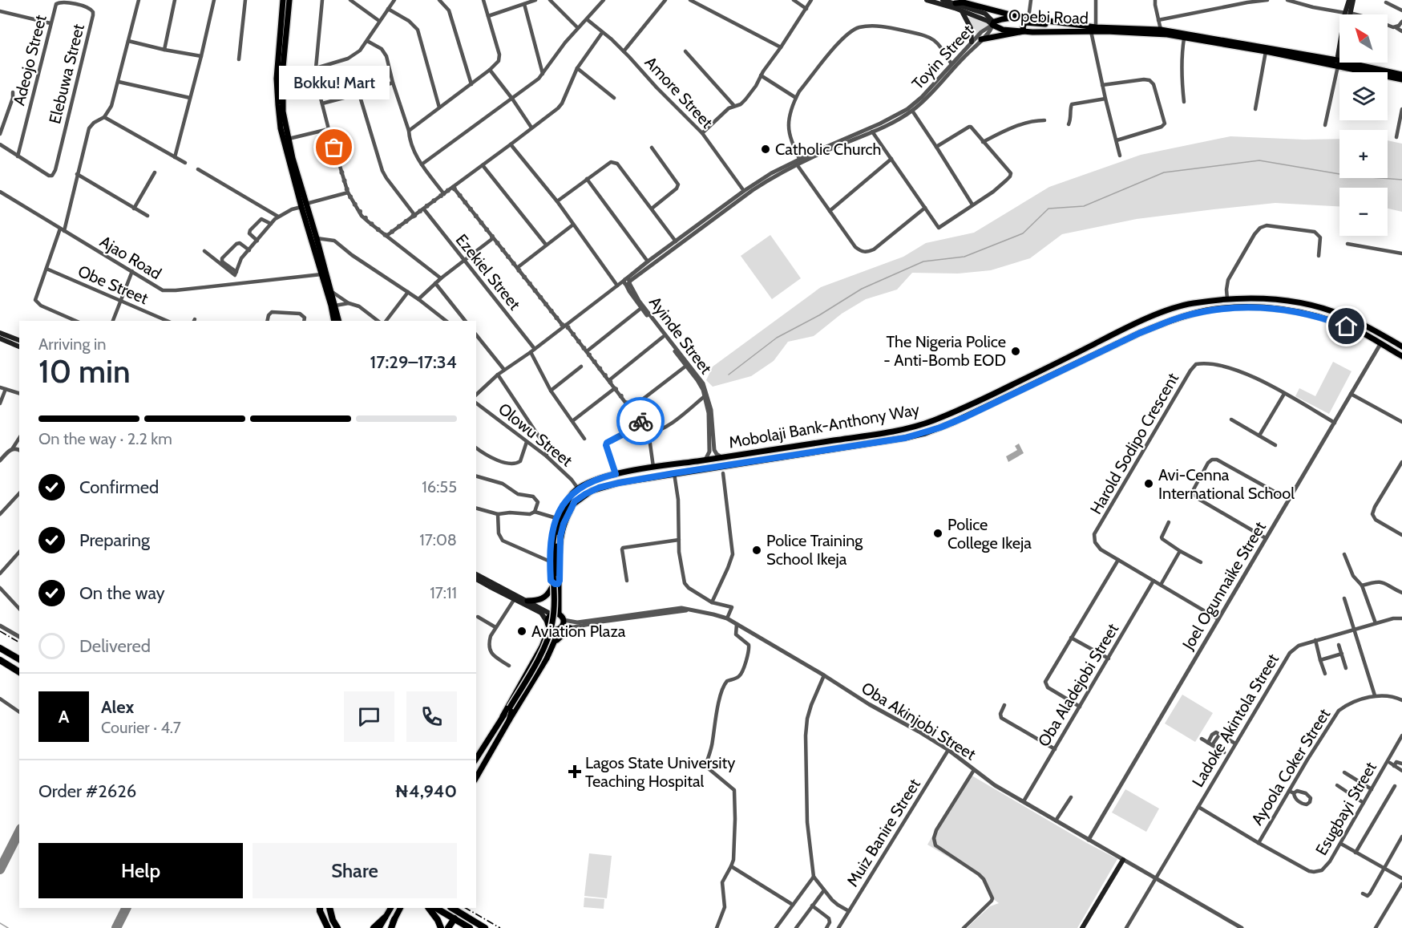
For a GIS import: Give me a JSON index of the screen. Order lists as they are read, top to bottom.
{
  "streets": {
    "main road": ["Opebi Road", "Mobolaji Bank-Anthony Way"],
    "street": [
      "Toyin Street",
      "Adeojo Street",
      "Elebuwa Street",
      "Amore Street",
      "Ajao Road",
      "Ezekiel Street",
      "Obe Street",
      "Ayinde Street",
      "Olowu Street",
      "Harold Sodipo Crescent",
      "Joel Ogunnaike Street",
      "Oba Aladejobi Street",
      "Ladoke Akintola Street",
      "Oba Akinjobi Street",
      "Ayoola Coker Street",
      "Esugbayi Street",
      "Muiz Banire Street"
    ]
  },
  "crossings": [
    ["Opebi Road", "Toyin Street"],
    ["Toyin Street", "Amore Street"],
    ["Toyin Street", "Ezekiel Street"],
    ["Toyin Street", "Ayinde Street"],
    ["Adeojo Street", "Elebuwa Street"],
    ["Ayinde Street", "Mobolaji Bank-Anthony Way"],
    ["Mobolaji Bank-Anthony Way", "Olowu Street"],
    ["Mobolaji Bank-Anthony Way", "Joel Ogunnaike Street"],
    ["Harold Sodipo Crescent", "Joel Ogunnaike Street"],
    ["Harold Sodipo Crescent", "Oba Aladejobi Street"],
    ["Joel Ogunnaike Street", "Oba Akinjobi Street"],
    ["Oba Aladejobi Street", "Oba Akinjobi Street"],
    ["Ladoke Akintola Street", "Oba Akinjobi Street"],
    ["Ladoke Akintola Street", "Esugbayi Street"],
    ["Oba Akinjobi Street", "Muiz Banire Street"],
    ["Ayoola Coker Street", "Esugbayi Street"]
  ],
  "places": {
    "other": [
      "Bokku! Mart",
      "Catholic Church",
      "The Nigeria Police - Anti-Bomb EOD",
      "Avi-Cenna International School",
      "Police College Ikeja",
      "Police Training School Ikeja",
      "Aviation Plaza"
    ],
    "health": ["Lagos State University Teaching Hospital"]
  },
  "north": "top left",
  "page": {
    "map_buttons": ["+", "−"],
    "bubble": "Bokku! Mart",
    "heading": ["10 min", "Arriving in", "17:29–17:34"],
    "panel": [
      "Alex",
      "Courier · 4.7",
      "Order #2626",
      "₦4,940"
    ],
    "bar": "On the way · 2.2 km",
    "list": [
      ["Confirmed", "16:55"],
      ["Preparing", "17:08"],
      ["On the way", "17:11"],
      "Delivered"
    ],
    "round": "A",
    "buttons": ["Help", "Share"]
  }
}
